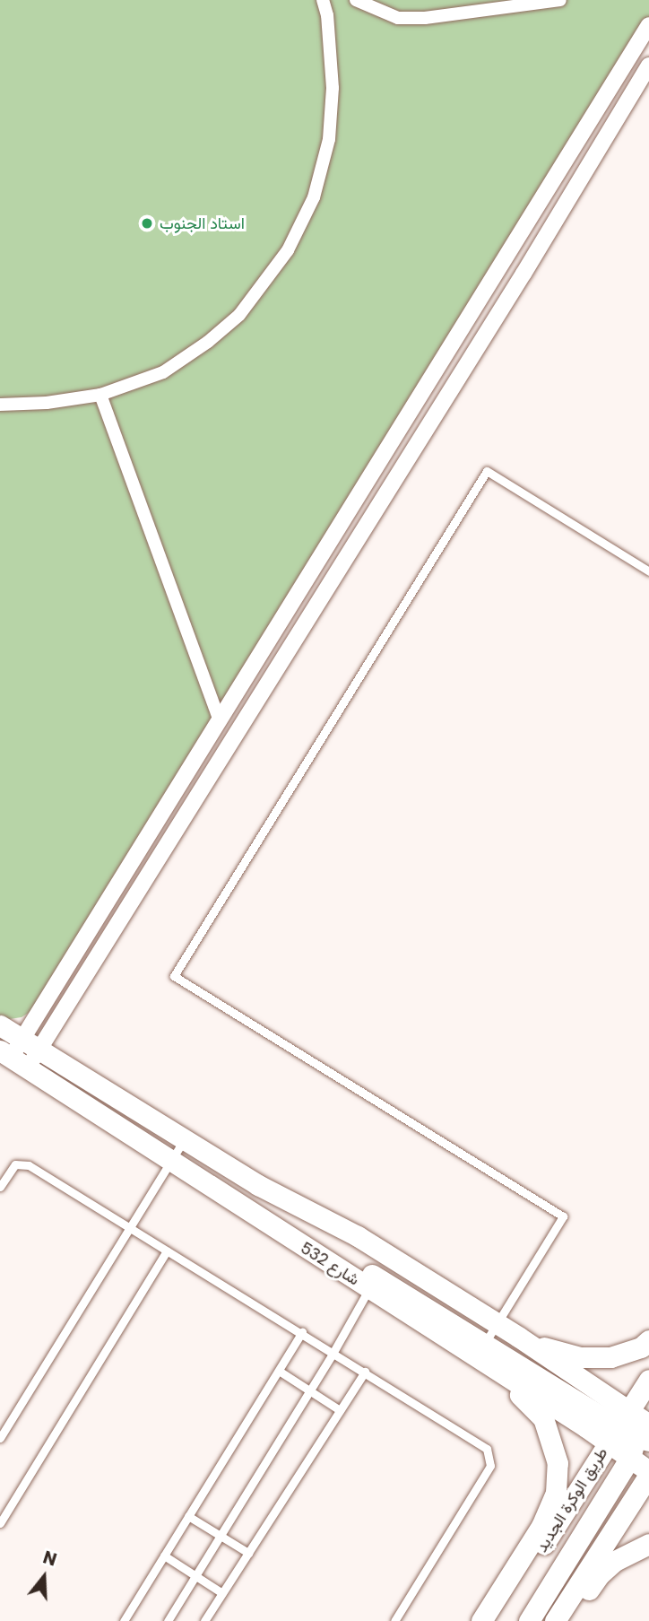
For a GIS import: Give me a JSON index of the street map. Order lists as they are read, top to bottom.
{
  "streets": {
    "street": ["شارع 532", "طريق الوكرة الجديد"]
  },
  "crossings": [
    ["شارع 532", "طريق الوكرة الجديد"]
  ],
  "places": ["استاد الجنوب"],
  "north": "top"
}
